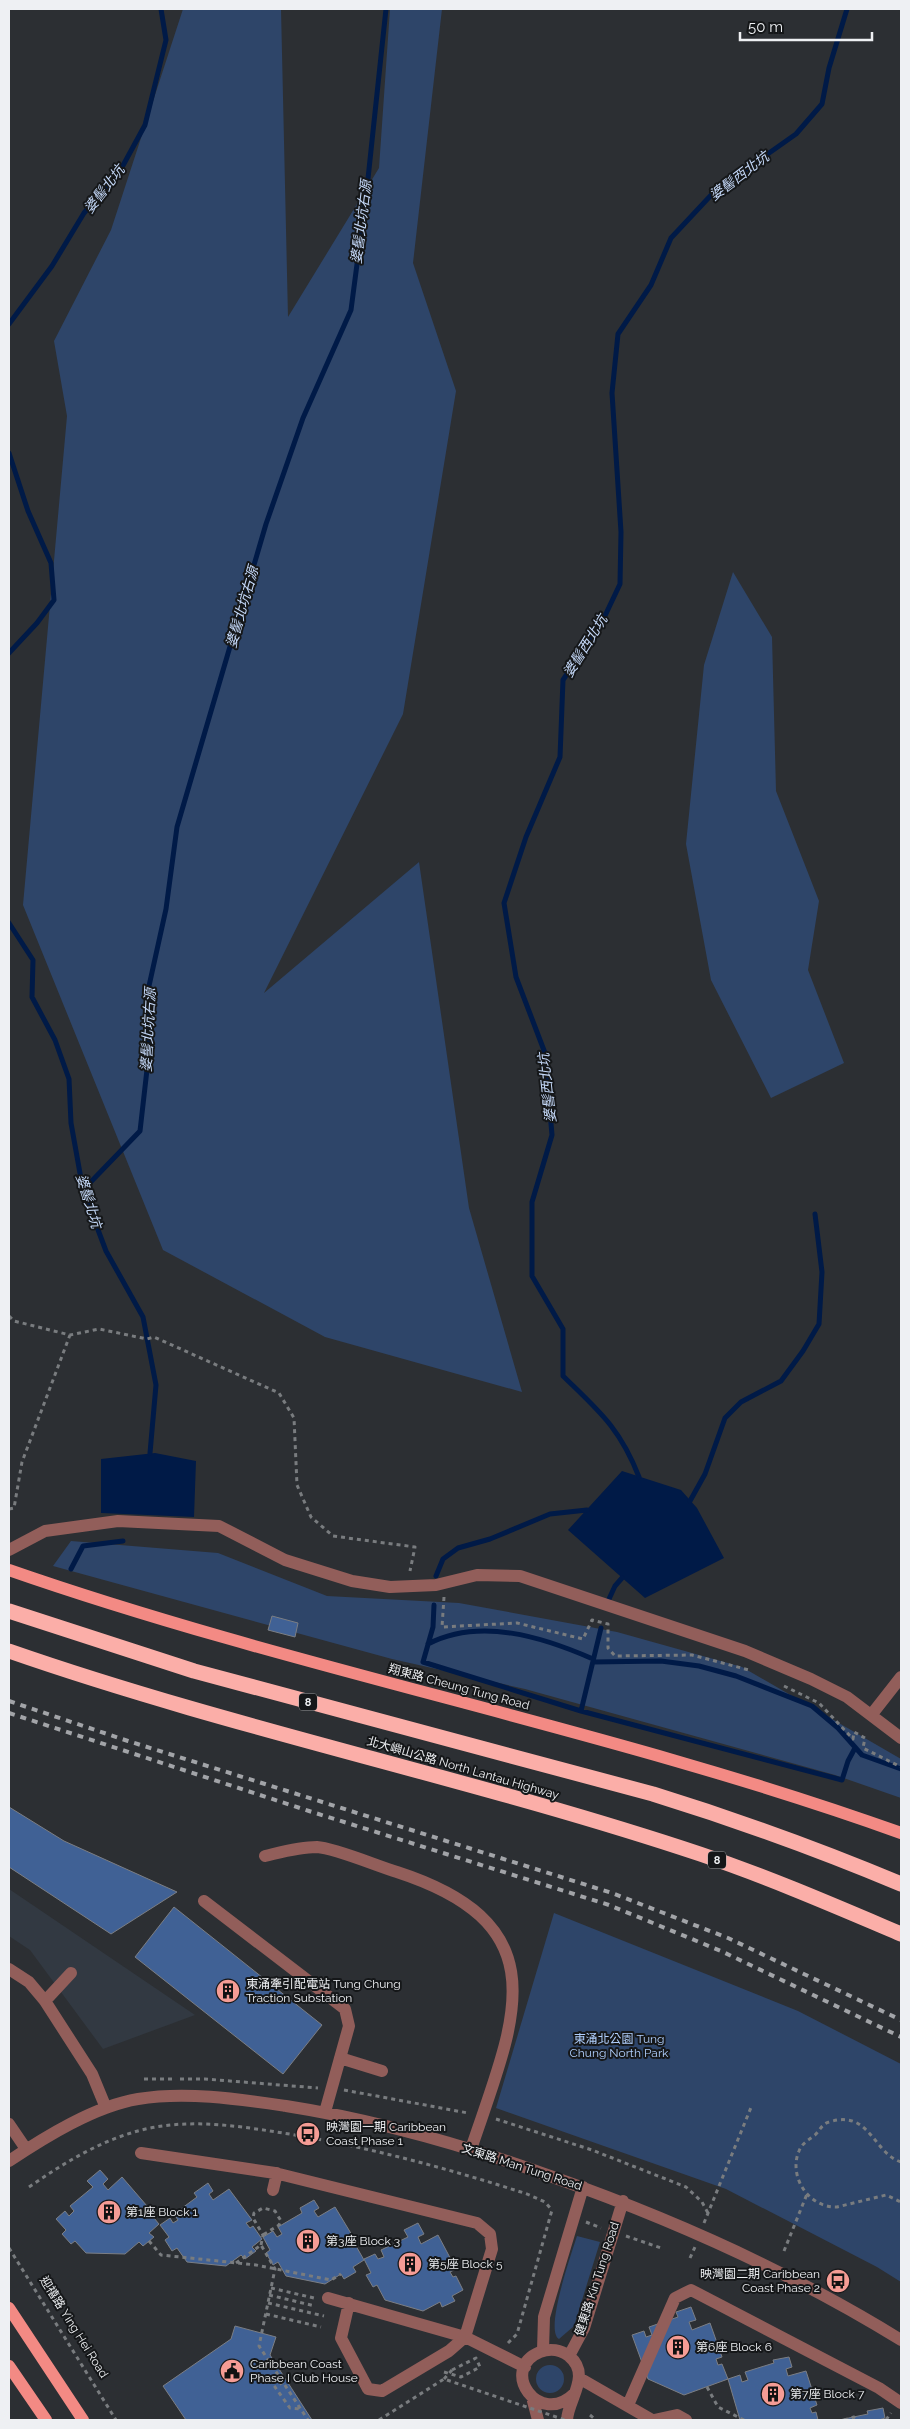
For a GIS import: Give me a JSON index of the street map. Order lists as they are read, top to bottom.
{
  "streets": {
    "highway": ["8", "北大嶼山公路 North Lantau Highway"],
    "main road": ["翔東路 Cheung Tung Road"],
    "street": ["文東路 Man Tung Road", "健東路 Kin Tung Road"],
    "path": ["迎禧路 Ying Hei Road"]
  },
  "crossings": [
    ["文東路 Man Tung Road", "健東路 Kin Tung Road"]
  ],
  "water": ["婆髻西北坑", "婆髻北坑", "婆髻北坑右源"],
  "parks": ["東涌北公園 Tung Chung North Park"],
  "places": {
    "building": [
      "東涌牽引配電站 Tung Chung Traction Substation",
      "第1座 Block 1",
      "第3座 Block 3",
      "第5座 Block 5",
      "第6座 Block 6",
      "第7座 Block 7"
    ],
    "bus stop": ["映灣園一期 Caribbean Coast Phase 1", "映灣園二期 Caribbean Coast Phase 2"],
    "public building": ["Caribbean Coast Phase I Club House"]
  },
  "scale_bar": "50 m"
}
